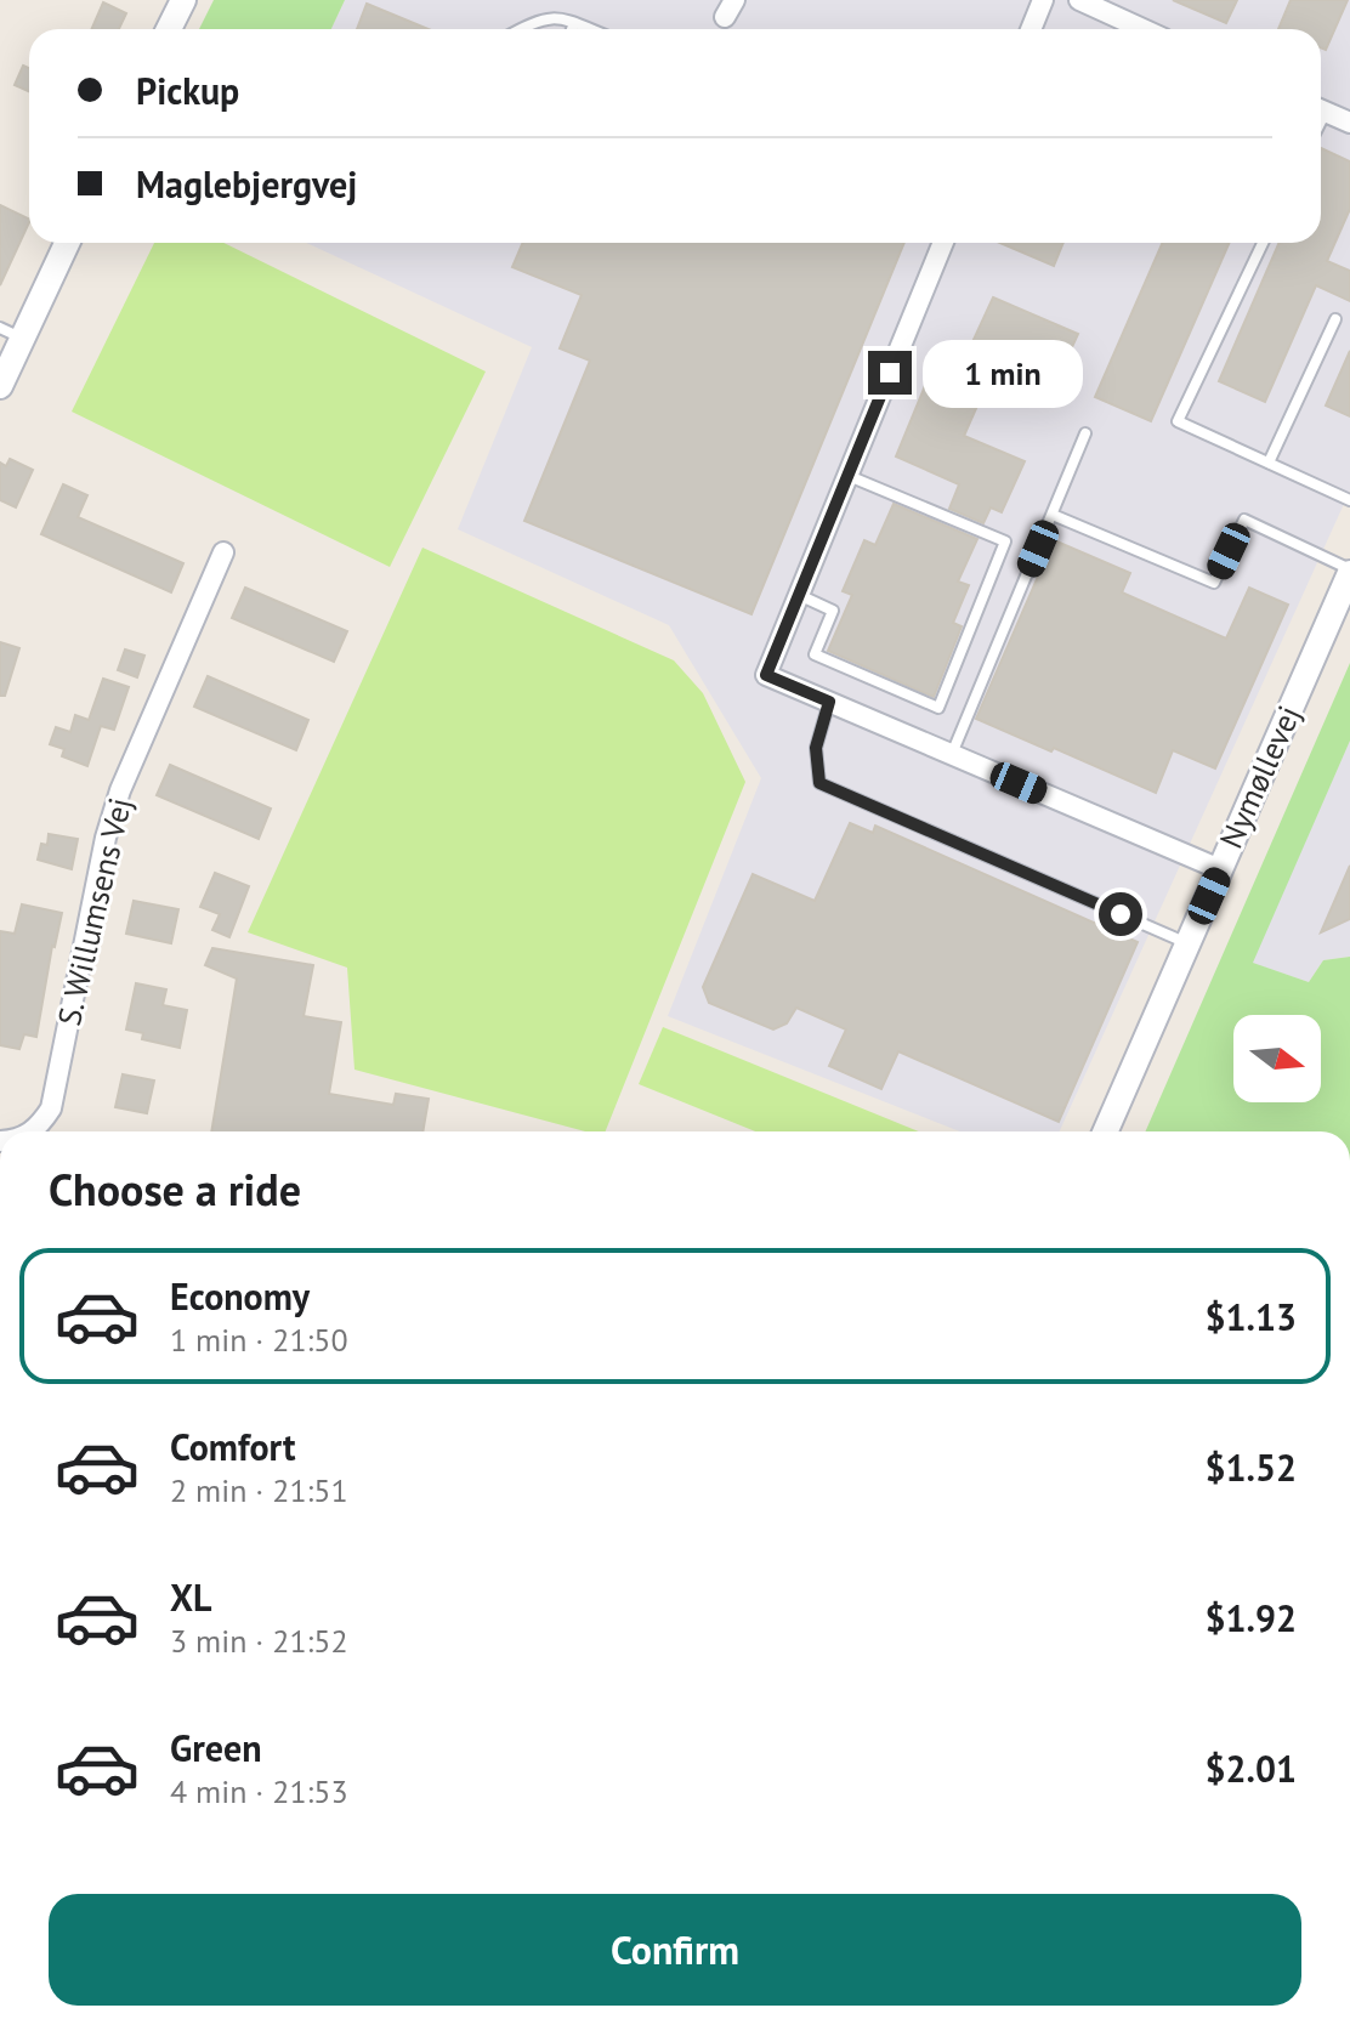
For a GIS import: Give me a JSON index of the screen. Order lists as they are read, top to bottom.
{
  "streets": {
    "street": ["Nymøllevej", "S. Willumsens Vej"]
  },
  "north": "right",
  "page": {
    "banner": ["Pickup", "Maglebjergvej"],
    "bubble": "1 min",
    "heading": "Choose a ride",
    "list": [
      {
        "name": "Economy",
        "note": "1 min · 21:50",
        "value": "$1.13"
      },
      {
        "name": "Comfort",
        "note": "2 min · 21:51",
        "value": "$1.52"
      },
      {
        "name": "XL",
        "note": "3 min · 21:52",
        "value": "$1.92"
      },
      {
        "name": "Green",
        "note": "4 min · 21:53",
        "value": "$2.01"
      }
    ],
    "buttons": "Confirm"
  }
}
